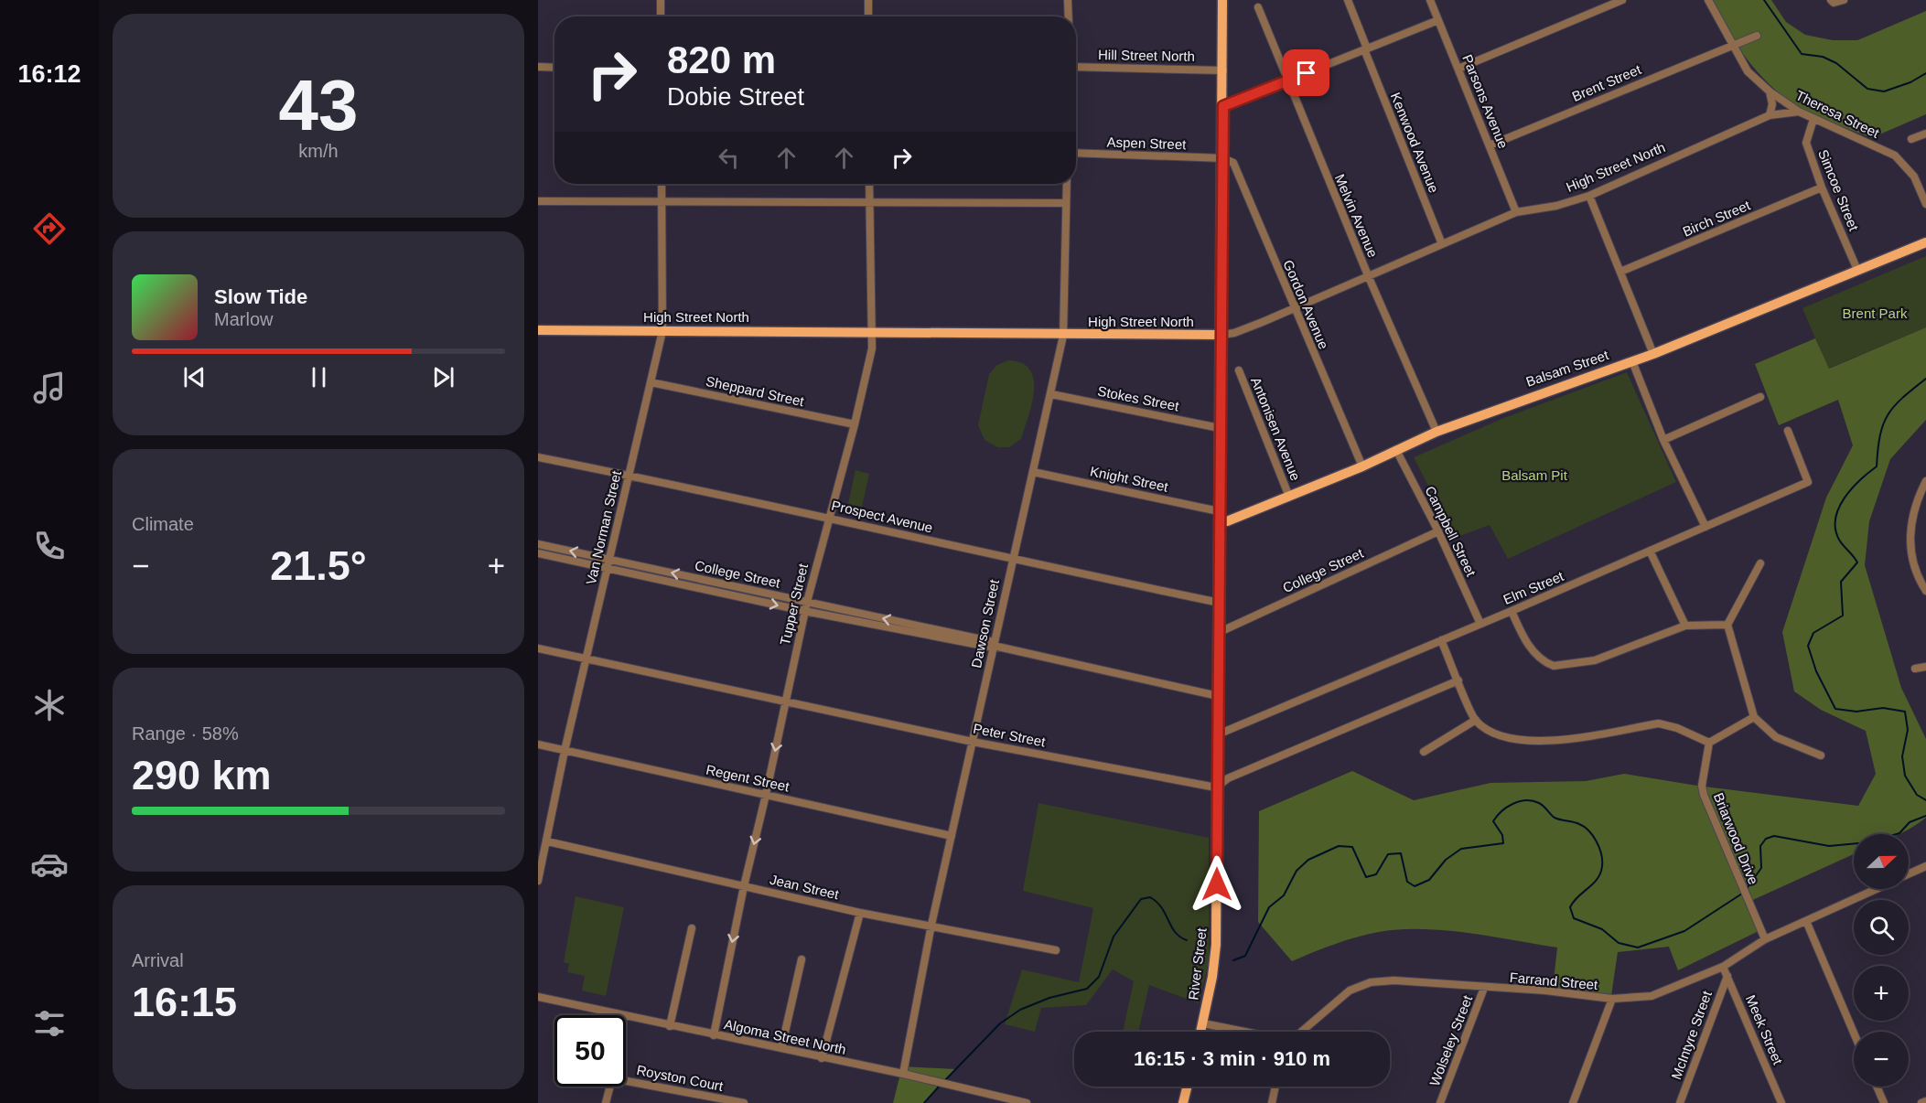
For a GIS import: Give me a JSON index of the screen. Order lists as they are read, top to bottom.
{
  "streets": {
    "main road": ["High Street North", "Balsam Street", "River Street"],
    "street": [
      "Hill Street North",
      "Brent Street",
      "Parsons Avenue",
      "Theresa Street",
      "Kenwood Avenue",
      "Aspen Street",
      "Simcoe Street",
      "Melvin Avenue",
      "Birch Street",
      "Gordon Avenue",
      "Sheppard Street",
      "Stokes Street",
      "Antonisen Avenue",
      "Knight Street",
      "Prospect Avenue",
      "Van Norman Street",
      "Campbell Street",
      "College Street",
      "Elm Street",
      "Tupper Street",
      "Dawson Street",
      "Peter Street",
      "Regent Street",
      "Briarwood Drive",
      "Jean Street",
      "Farrand Street",
      "Meek Street",
      "McIntyre Street",
      "Algoma Street North",
      "Wolseley Street",
      "Royston Court"
    ]
  },
  "crossings": [
    ["Hill Street North", "River Street"],
    ["Brent Street", "Parsons Avenue"],
    ["Brent Street", "Theresa Street"],
    ["Parsons Avenue", "High Street North"],
    ["Theresa Street", "High Street North"],
    ["Theresa Street", "Simcoe Street"],
    ["Kenwood Avenue", "High Street North"],
    ["Aspen Street", "Gordon Avenue"],
    ["Aspen Street", "River Street"],
    ["High Street North", "Melvin Avenue"],
    ["High Street North", "Gordon Avenue"],
    ["High Street North", "Van Norman Street"],
    ["High Street North", "Tupper Street"],
    ["High Street North", "Dawson Street"],
    ["High Street North", "River Street"],
    ["Simcoe Street", "Birch Street"],
    ["Simcoe Street", "Balsam Street"],
    ["Melvin Avenue", "Balsam Street"],
    ["Gordon Avenue", "Balsam Street"],
    ["Gordon Avenue", "River Street"],
    ["Balsam Street", "Antonisen Avenue"],
    ["Balsam Street", "Knight Street"],
    ["Balsam Street", "Campbell Street"],
    ["Balsam Street", "River Street"],
    ["Sheppard Street", "Van Norman Street"],
    ["Sheppard Street", "Tupper Street"],
    ["Stokes Street", "Dawson Street"],
    ["Stokes Street", "River Street"],
    ["Knight Street", "Dawson Street"],
    ["Knight Street", "River Street"],
    ["Prospect Avenue", "Van Norman Street"],
    ["Prospect Avenue", "Tupper Street"],
    ["Prospect Avenue", "Dawson Street"],
    ["Prospect Avenue", "River Street"],
    ["Van Norman Street", "College Street"],
    ["Van Norman Street", "Peter Street"],
    ["Van Norman Street", "Regent Street"],
    ["Van Norman Street", "Jean Street"],
    ["Campbell Street", "College Street"],
    ["Campbell Street", "Elm Street"],
    ["College Street", "Tupper Street"],
    ["College Street", "Dawson Street"],
    ["College Street", "River Street"],
    ["Elm Street", "River Street"],
    ["Tupper Street", "Peter Street"],
    ["Tupper Street", "Regent Street"],
    ["Tupper Street", "Jean Street"],
    ["Tupper Street", "Algoma Street North"],
    ["Dawson Street", "Peter Street"],
    ["Dawson Street", "Regent Street"],
    ["Dawson Street", "Jean Street"],
    ["Dawson Street", "Algoma Street North"],
    ["Peter Street", "River Street"],
    ["Briarwood Drive", "Farrand Street"],
    ["River Street", "Farrand Street"],
    ["Farrand Street", "Meek Street"],
    ["Farrand Street", "Wolseley Street"],
    ["Meek Street", "McIntyre Street"]
  ],
  "one_way": ["Tupper Street"],
  "parks": ["Brent Park", "Balsam Pit"],
  "north": "right",
  "page": {
    "tabs": "16:12",
    "tile": [
      ["43", "km/h"],
      "Climate",
      ["Range · 58%", "290 km"],
      ["Arrival", "16:15"]
    ],
    "turn": ["820 m", "Dobie Street"],
    "song": ["Slow Tide", "Marlow"],
    "heat": ["−", "21.5°", "+"],
    "map_buttons": ["+", "−"],
    "limit": "50",
    "trip": "16:15 · 3 min · 910 m"
  }
}
